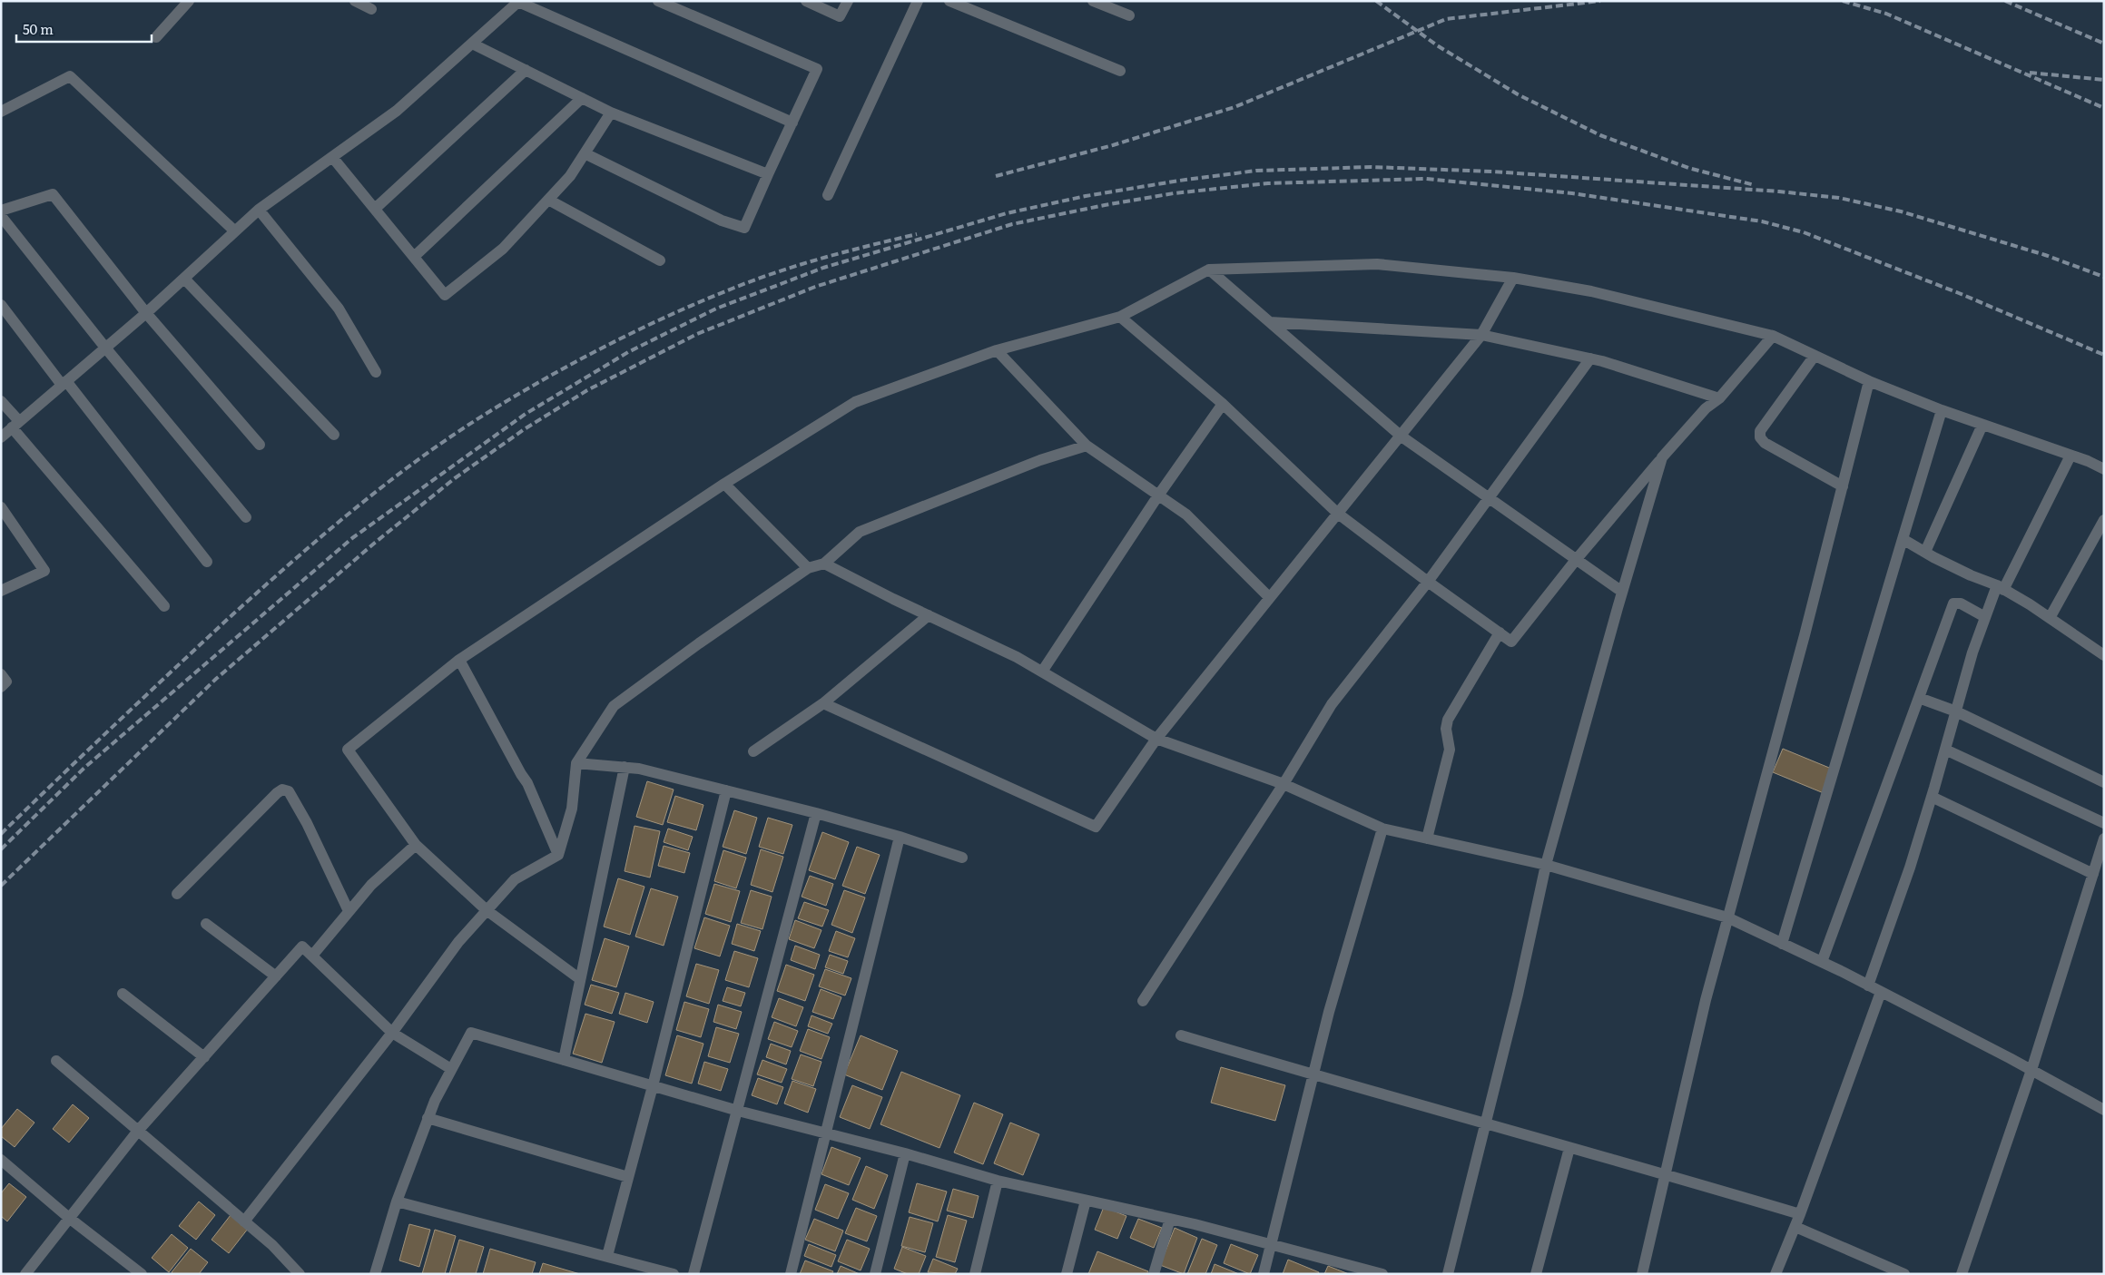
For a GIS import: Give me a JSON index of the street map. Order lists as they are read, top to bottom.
{
  "scale_bar": "50 m"
}
